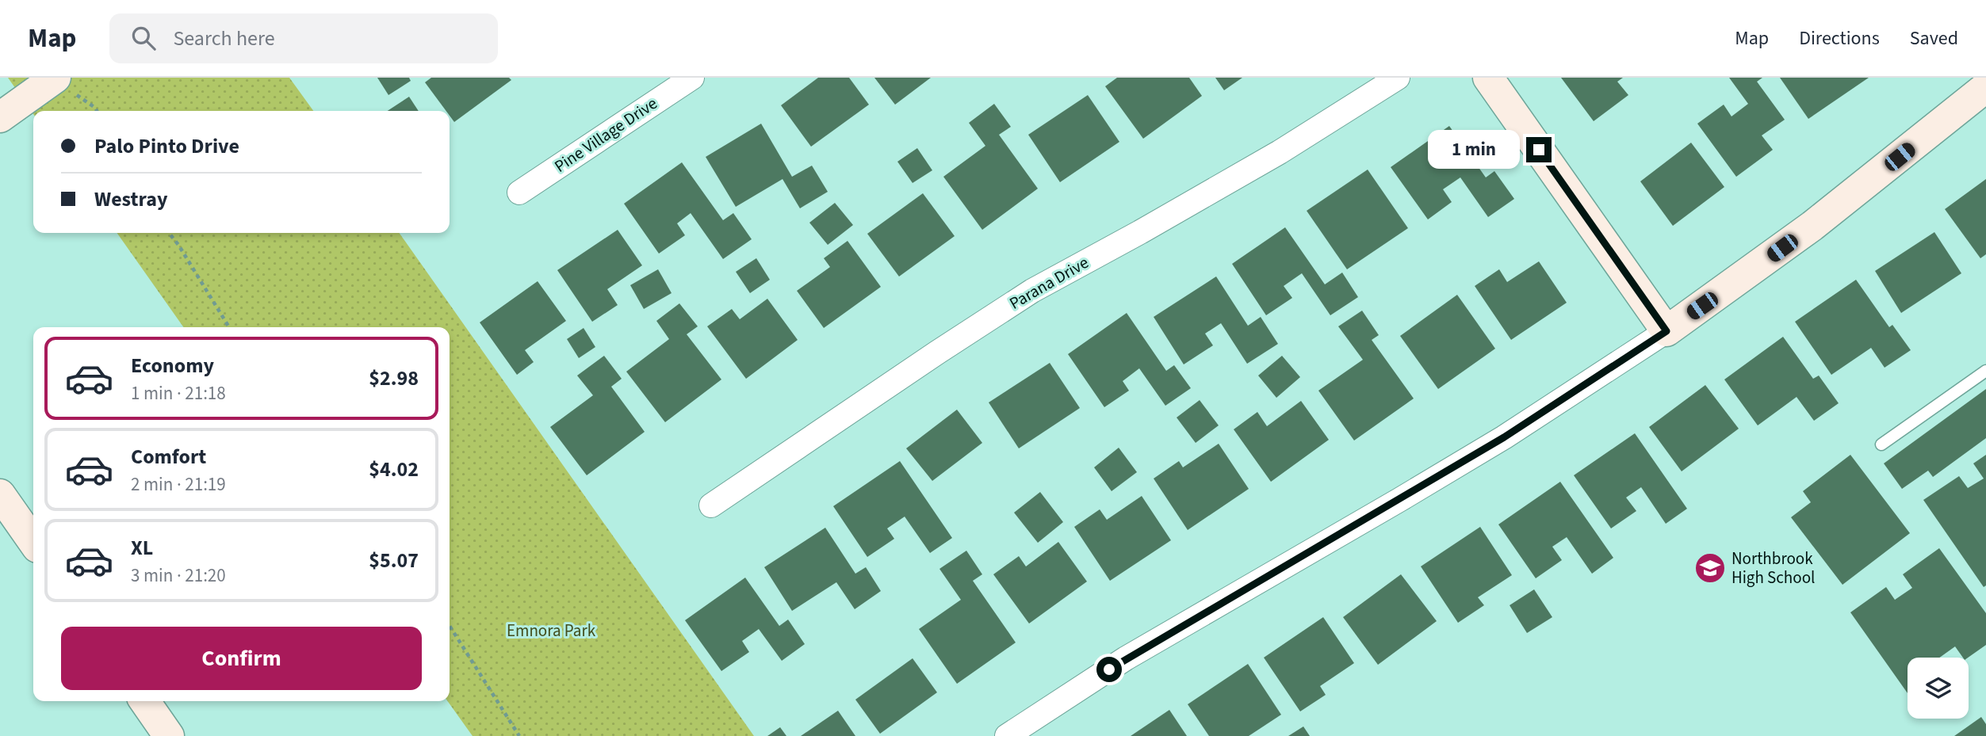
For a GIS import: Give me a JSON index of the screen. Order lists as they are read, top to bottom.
{
  "streets": {
    "street": ["Pine Village Drive", "Parana Drive"]
  },
  "parks": ["Emnora Park"],
  "places": {
    "school or university": ["Northbrook High School"]
  },
  "page": {
    "header": "Map",
    "search": "Search here",
    "nav": ["Map", "Directions", "Saved"],
    "banner": ["Palo Pinto Drive", "Westray"],
    "bubble": "1 min",
    "list": [
      {
        "name": "Economy",
        "note": "1 min · 21:18",
        "value": "$2.98"
      },
      {
        "name": "Comfort",
        "note": "2 min · 21:19",
        "value": "$4.02"
      },
      {
        "name": "XL",
        "note": "3 min · 21:20",
        "value": "$5.07"
      }
    ],
    "buttons": "Confirm"
  }
}
